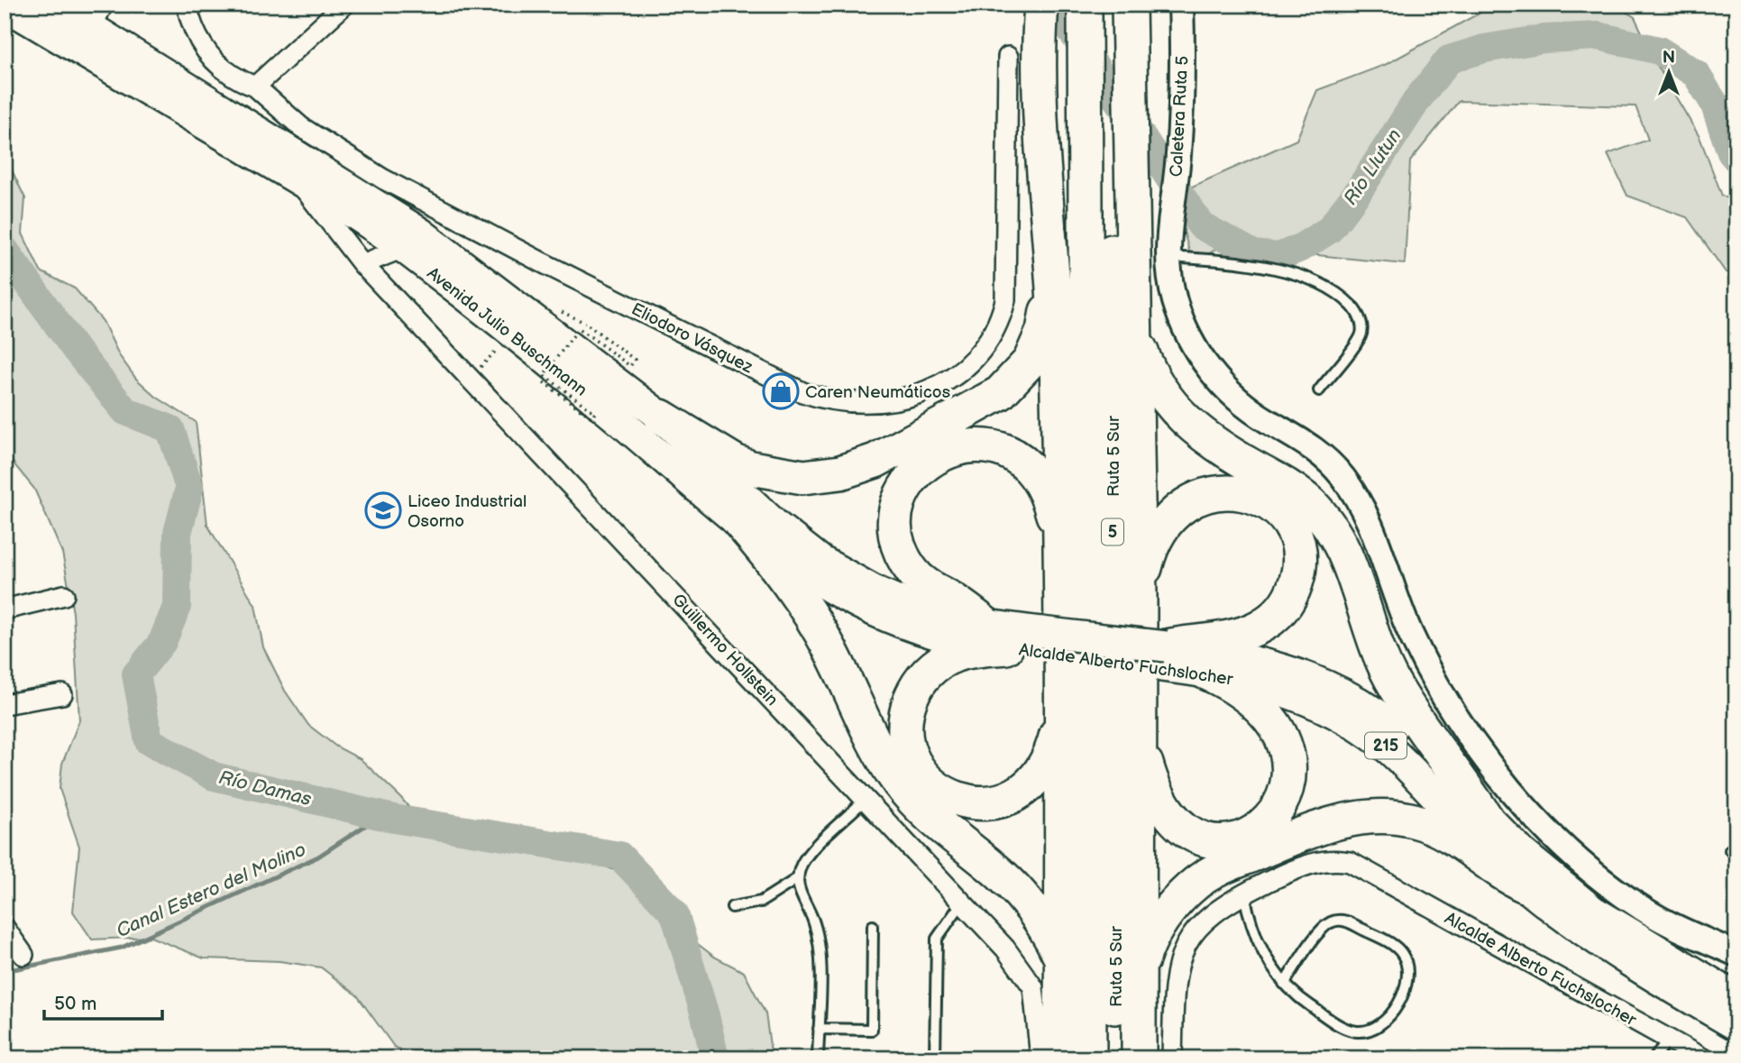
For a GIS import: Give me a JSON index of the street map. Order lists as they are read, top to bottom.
{
  "streets": {
    "highway": [
      "Avenida Julio Buschmann",
      "Ruta 5 Sur",
      "5",
      "Alcalde Alberto Fuchslocher",
      "215"
    ],
    "street": ["Caletera Ruta 5", "Eliodoro Vásquez", "Guillermo Hollstein"]
  },
  "crossings": [
    ["Avenida Julio Buschmann", "Guillermo Hollstein"],
    ["Avenida Julio Buschmann", "Alcalde Alberto Fuchslocher"]
  ],
  "water": ["Río Llutun", "Río Damas", "Canal Estero del Molino"],
  "places": {
    "shop": ["Caren Neumáticos"],
    "school or university": ["Liceo Industrial Osorno"]
  },
  "scale_bar": "50 m",
  "north": "top"
}
